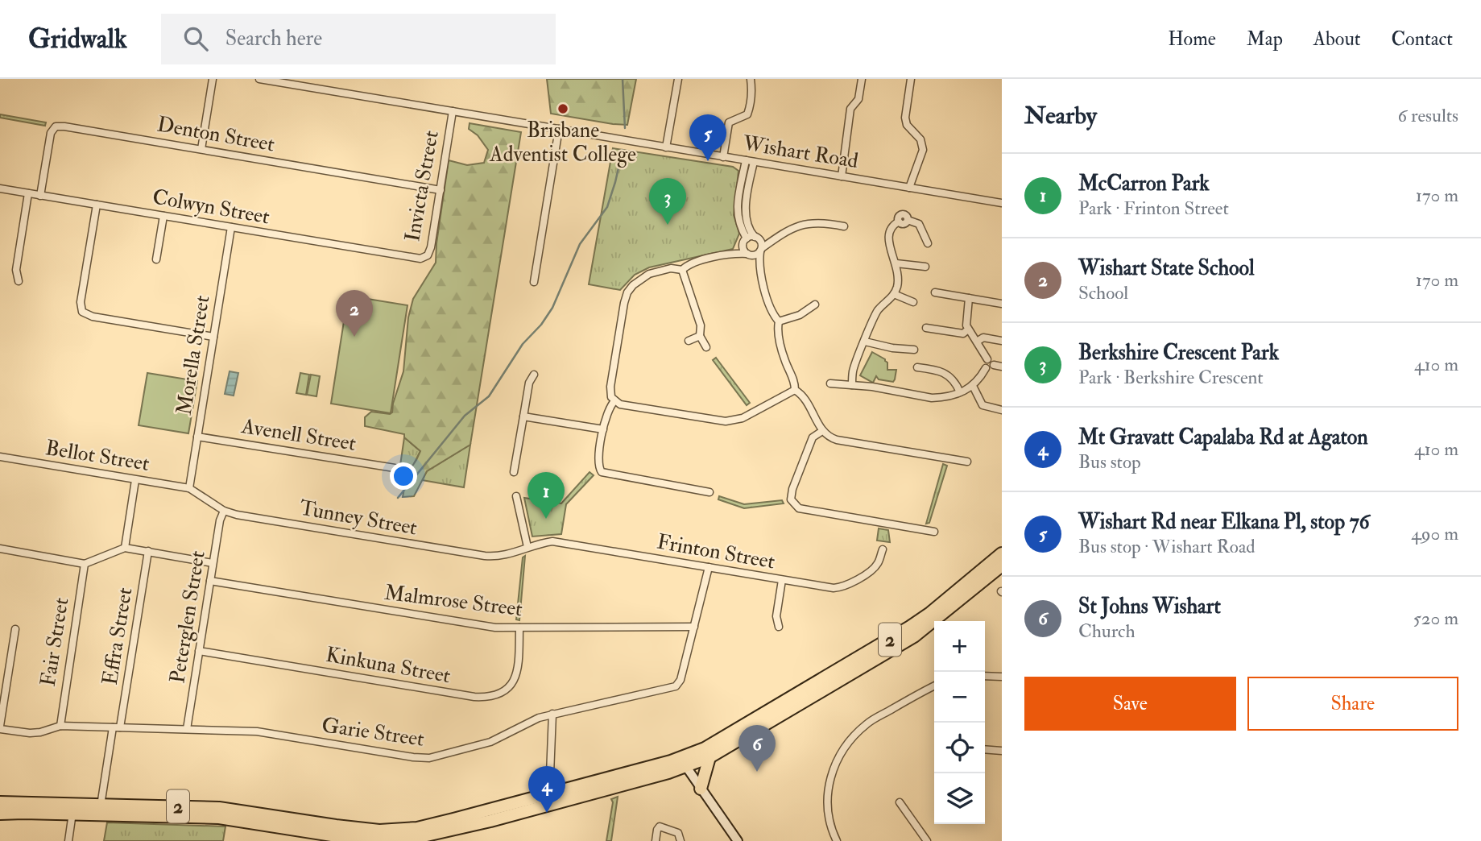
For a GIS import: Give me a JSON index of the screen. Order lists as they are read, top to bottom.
{
  "streets": {
    "highway": ["2"],
    "street": [
      "Denton Street",
      "Wishart Road",
      "Invicta Street",
      "Colwyn Street",
      "Morella Street",
      "Avenell Street",
      "Bellot Street",
      "Tunney Street",
      "Frinton Street",
      "Malmrose Street",
      "Peterglen Street",
      "Effra Street",
      "Fair Street",
      "Kinkuna Street",
      "Garie Street"
    ]
  },
  "crossings": [
    ["Denton Street", "Invicta Street"],
    ["Denton Street", "Colwyn Street"],
    ["Wishart Road", "Invicta Street"],
    ["Invicta Street", "Colwyn Street"],
    ["Colwyn Street", "Morella Street"],
    ["Morella Street", "Avenell Street"],
    ["Morella Street", "Bellot Street"],
    ["Morella Street", "Tunney Street"],
    ["Bellot Street", "Tunney Street"],
    ["Tunney Street", "Frinton Street"],
    ["Tunney Street", "Peterglen Street"],
    ["Frinton Street", "Garie Street"],
    ["Malmrose Street", "Peterglen Street"],
    ["Malmrose Street", "Kinkuna Street"],
    ["Malmrose Street", "Garie Street"],
    ["Peterglen Street", "Kinkuna Street"],
    ["Peterglen Street", "Garie Street"],
    ["Effra Street", "2"],
    ["Effra Street", "Garie Street"],
    ["Fair Street", "Garie Street"]
  ],
  "places": ["Brisbane Adventist College"],
  "page": {
    "header": "Gridwalk",
    "search": "Search here",
    "nav": [
      "Home",
      "Map",
      "About",
      "Contact"
    ],
    "heading": ["Nearby", "6 results"],
    "pins": [
      "5",
      "3",
      "2",
      "1",
      "6",
      "4"
    ],
    "list": [
      {
        "mark": "1",
        "name": "McCarron Park",
        "note": "Park · Frinton Street",
        "value": "170 m"
      },
      {
        "mark": "2",
        "name": "Wishart State School",
        "note": "School",
        "value": "170 m"
      },
      {
        "mark": "3",
        "name": "Berkshire Crescent Park",
        "note": "Park · Berkshire Crescent",
        "value": "410 m"
      },
      {
        "mark": "4",
        "name": "Mt Gravatt Capalaba Rd at Agaton",
        "note": "Bus stop",
        "value": "410 m"
      },
      {
        "mark": "5",
        "name": "Wishart Rd near Elkana Pl, stop 76",
        "note": "Bus stop · Wishart Road",
        "value": "490 m"
      },
      {
        "mark": "6",
        "name": "St Johns Wishart",
        "note": "Church",
        "value": "520 m"
      }
    ],
    "map_buttons": ["+", "−"],
    "buttons": ["Save", "Share"]
  }
}
